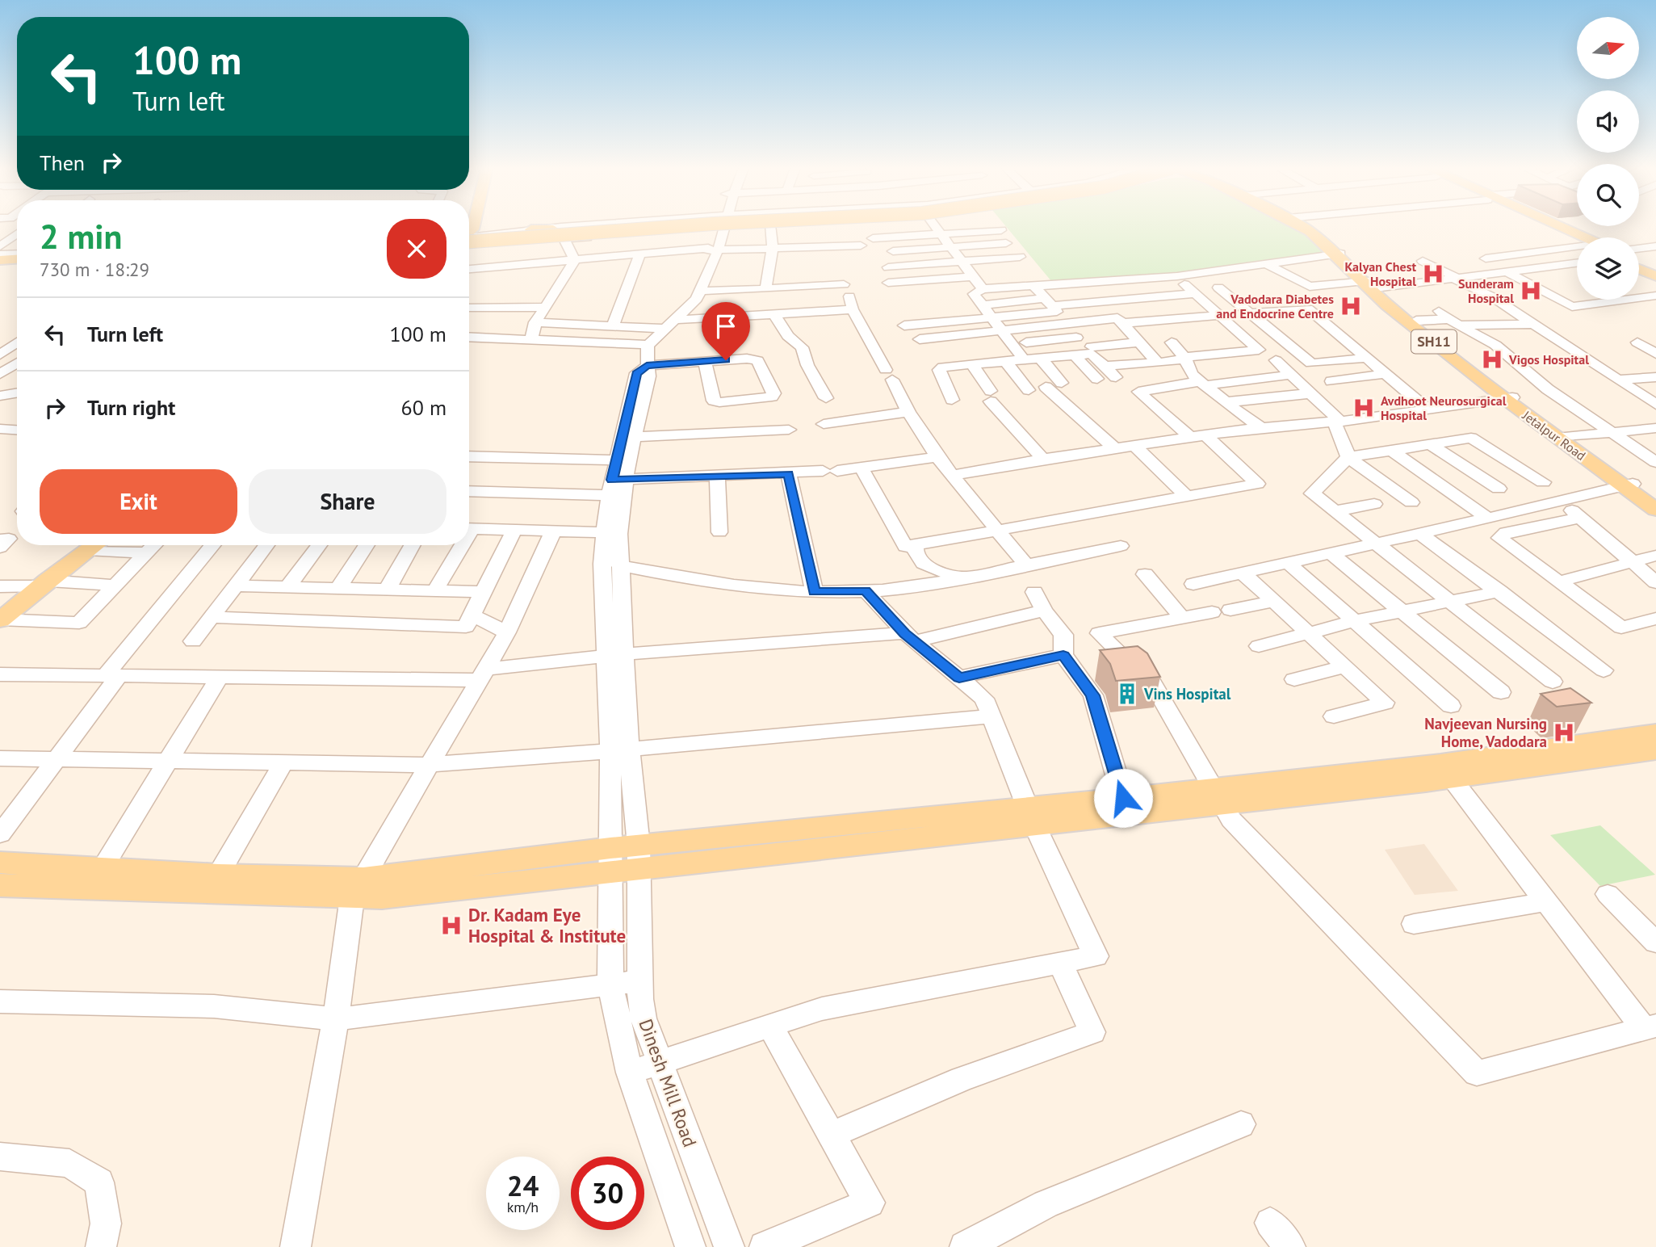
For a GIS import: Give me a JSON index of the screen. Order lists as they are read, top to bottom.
{
  "streets": {
    "main road": ["SH11", "Jetalpur Road"],
    "street": ["Dinesh Mill Road"]
  },
  "crossings": [
    ["SH11", "Jetalpur Road"]
  ],
  "places": {
    "hospital": [
      "Kalyan Chest Hospital",
      "Sunderam Hospital",
      "Vadodara Diabetes and Endocrine Centre",
      "Vigos Hospital",
      "Avdhoot Neurosurgical Hospital",
      "Navjeevan Nursing Home, Vadodara",
      "Dr. Kadam Eye Hospital & Institute"
    ],
    "building": ["Vins Hospital"]
  },
  "north": "right",
  "page": {
    "turn": ["100 m", "Turn left"],
    "then": "Then",
    "heading": ["2 min", "730 m · 18:29"],
    "list": [
      {
        "name": "Turn left",
        "value": "100 m"
      },
      {
        "name": "Turn right",
        "value": "60 m"
      }
    ],
    "buttons": ["Exit", "Share"],
    "speed": "24 km/h",
    "limit": "30"
  }
}
